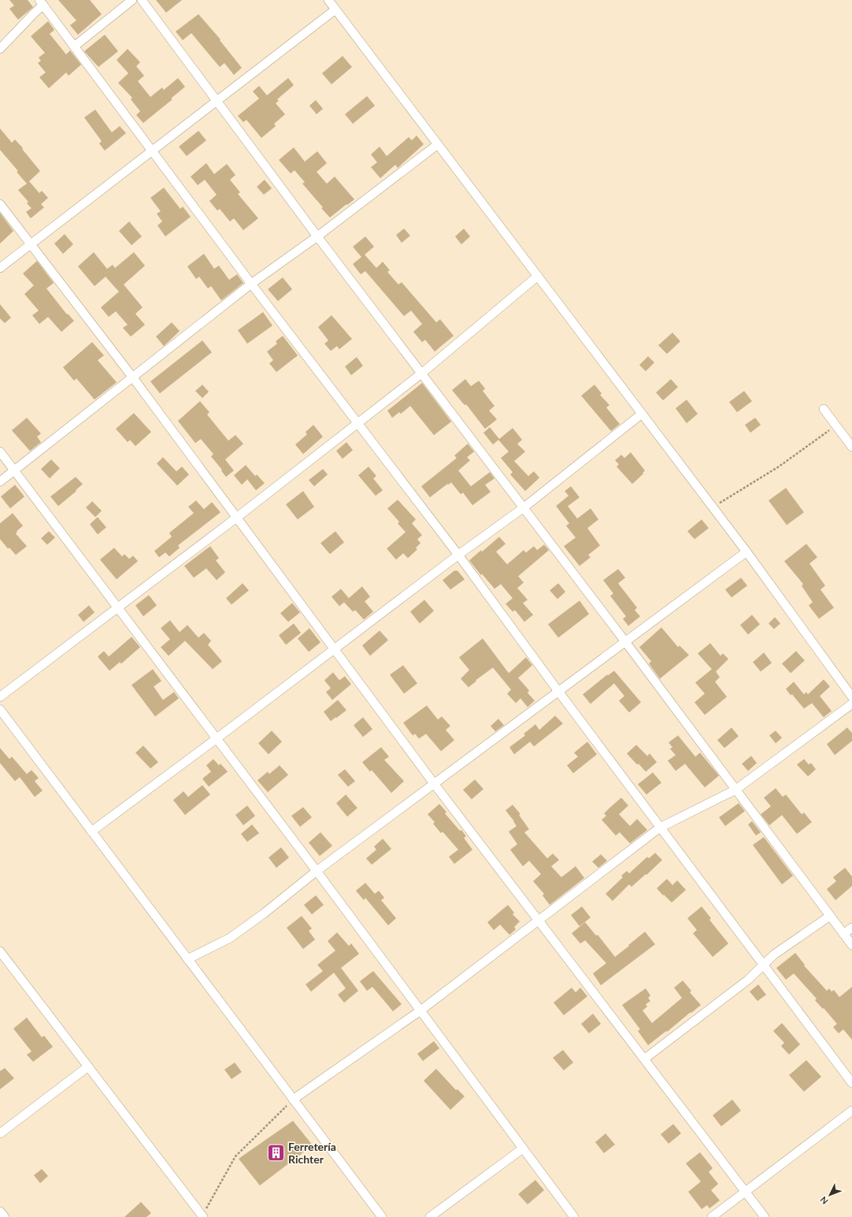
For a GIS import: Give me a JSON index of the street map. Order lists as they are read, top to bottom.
{
  "places": {
    "building": ["Ferretería Richter"]
  },
  "north": "bottom left"
}
